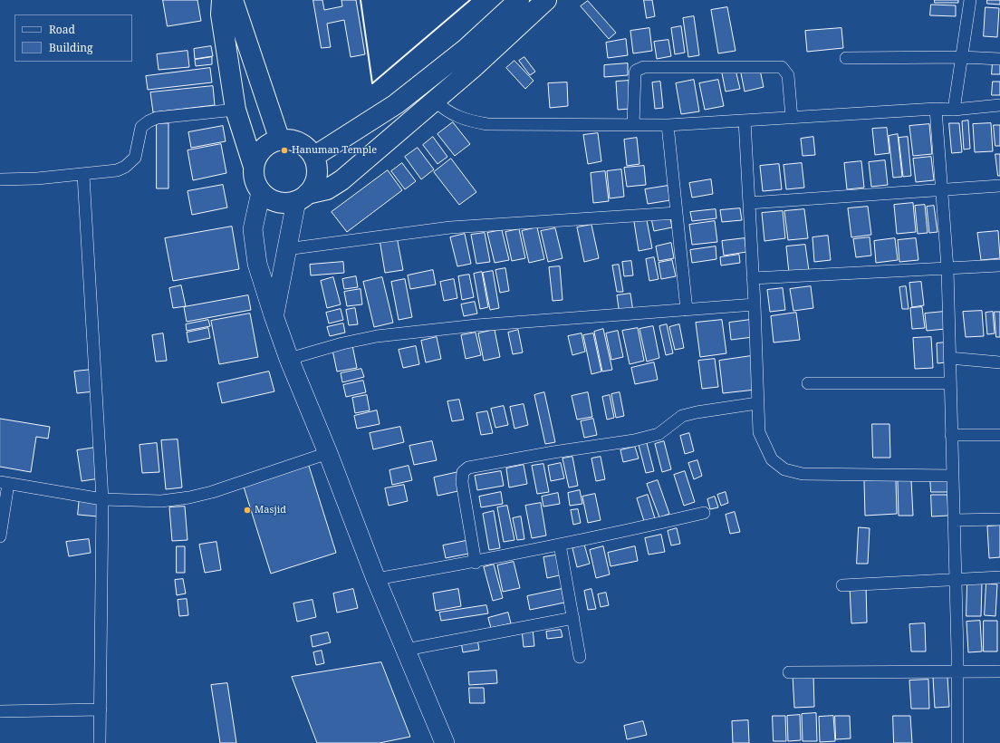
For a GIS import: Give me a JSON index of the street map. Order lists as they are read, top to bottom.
{
  "places": ["Hanuman Temple", "Masjid"],
  "legend": ["Road", "Building"]
}
